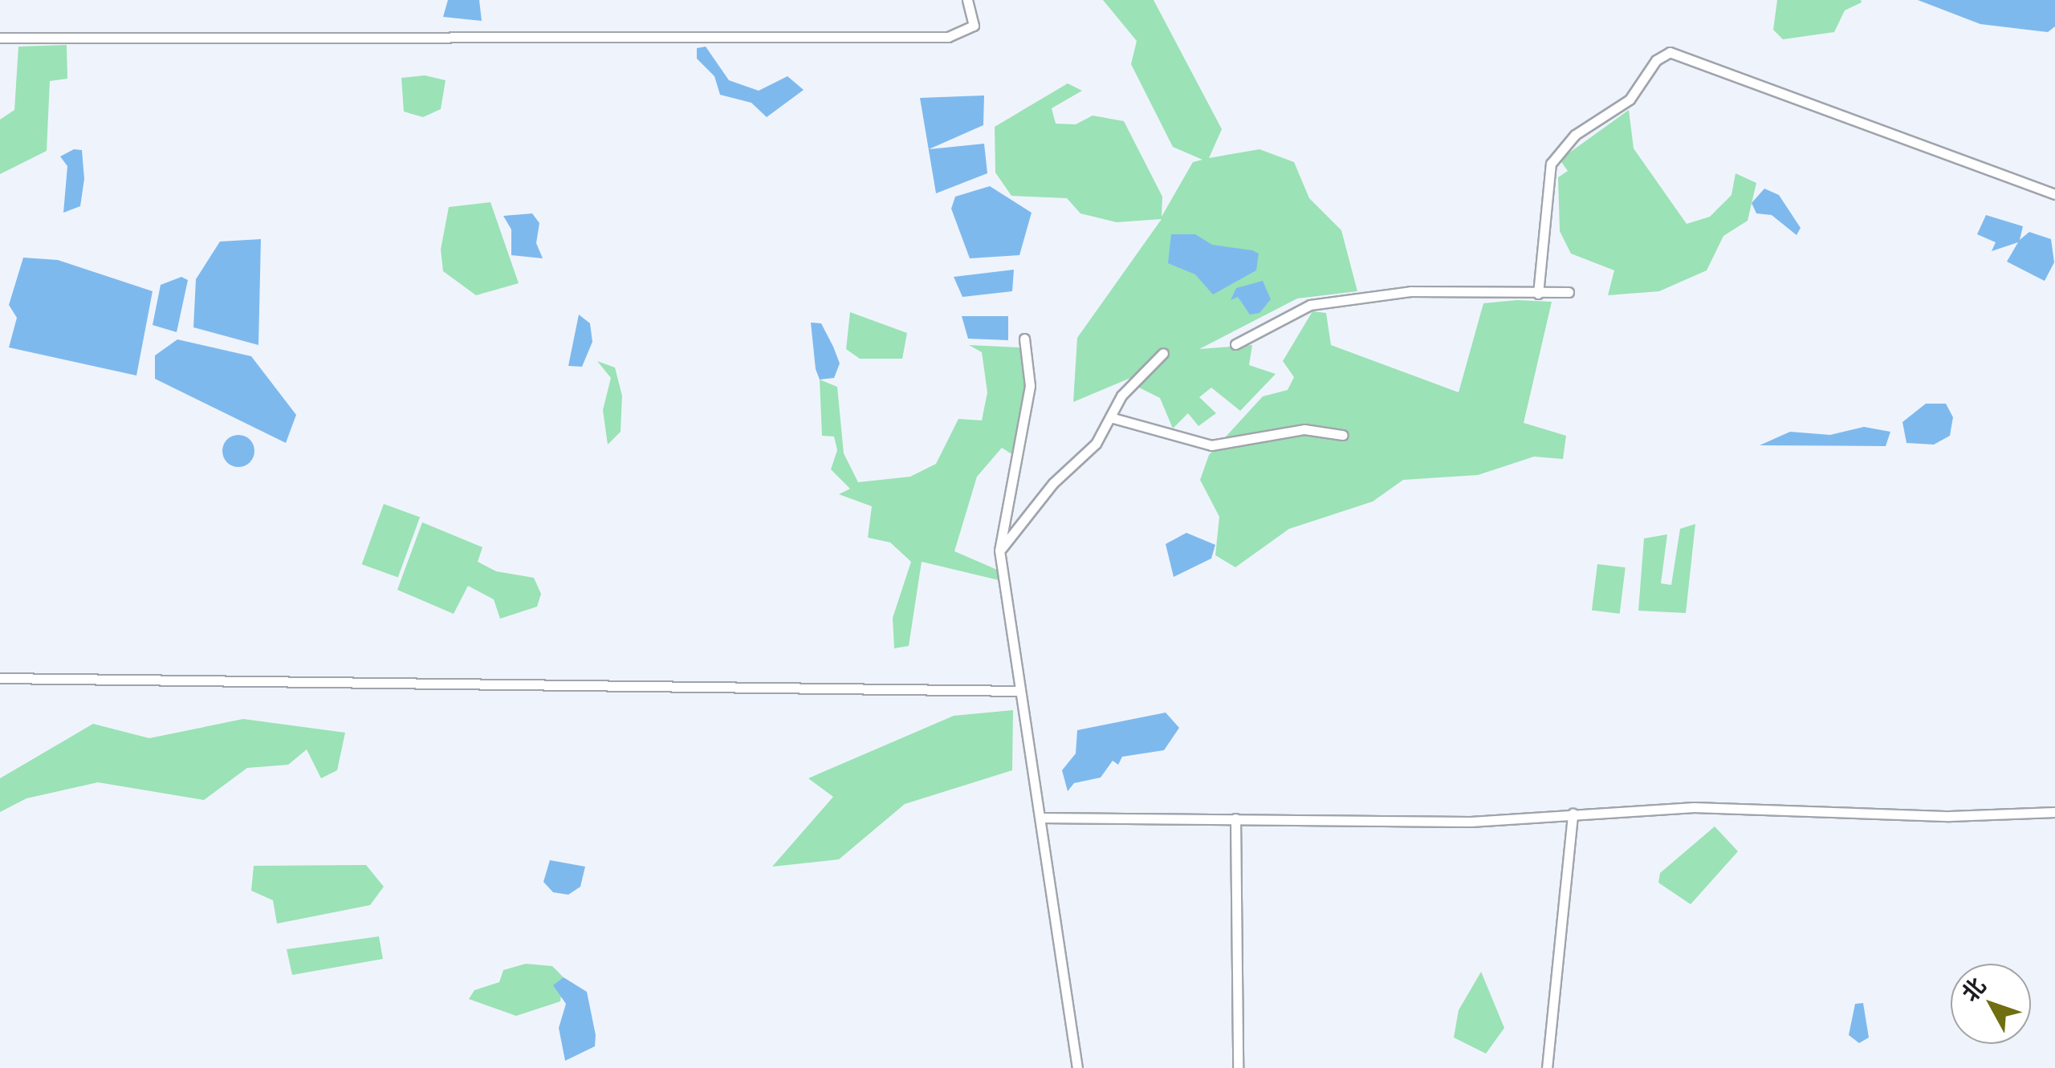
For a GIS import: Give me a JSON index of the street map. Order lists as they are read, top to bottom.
{
  "north": "top left"
}
